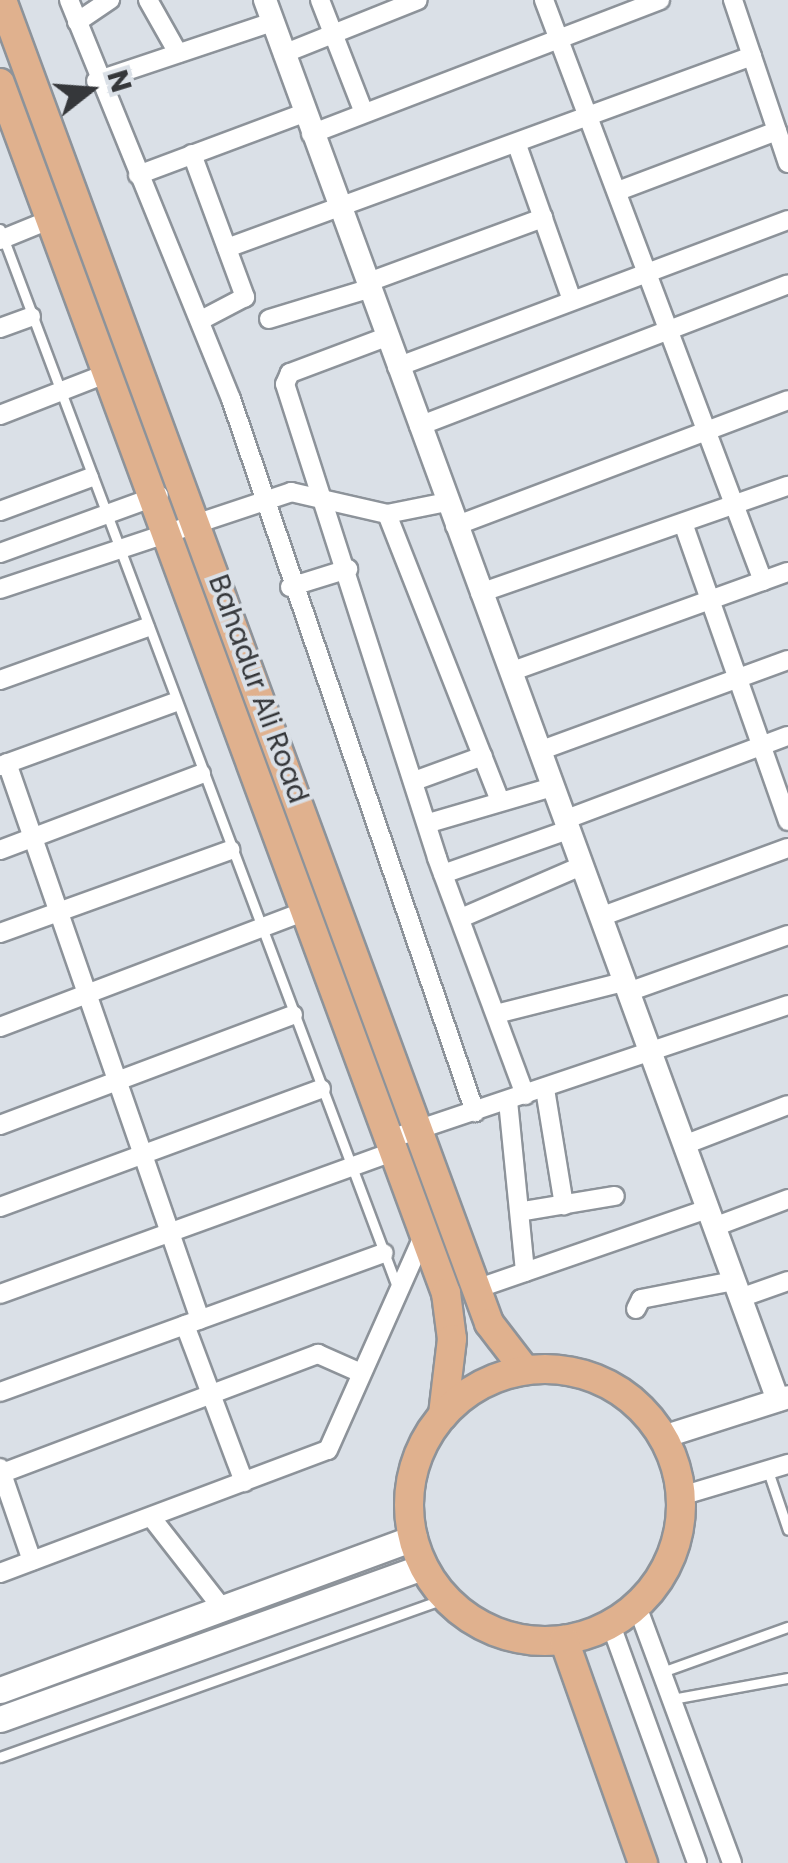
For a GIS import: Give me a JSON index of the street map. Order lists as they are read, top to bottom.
{
  "streets": {
    "main road": ["Bahadur Ali Road"]
  },
  "north": "right"
}
